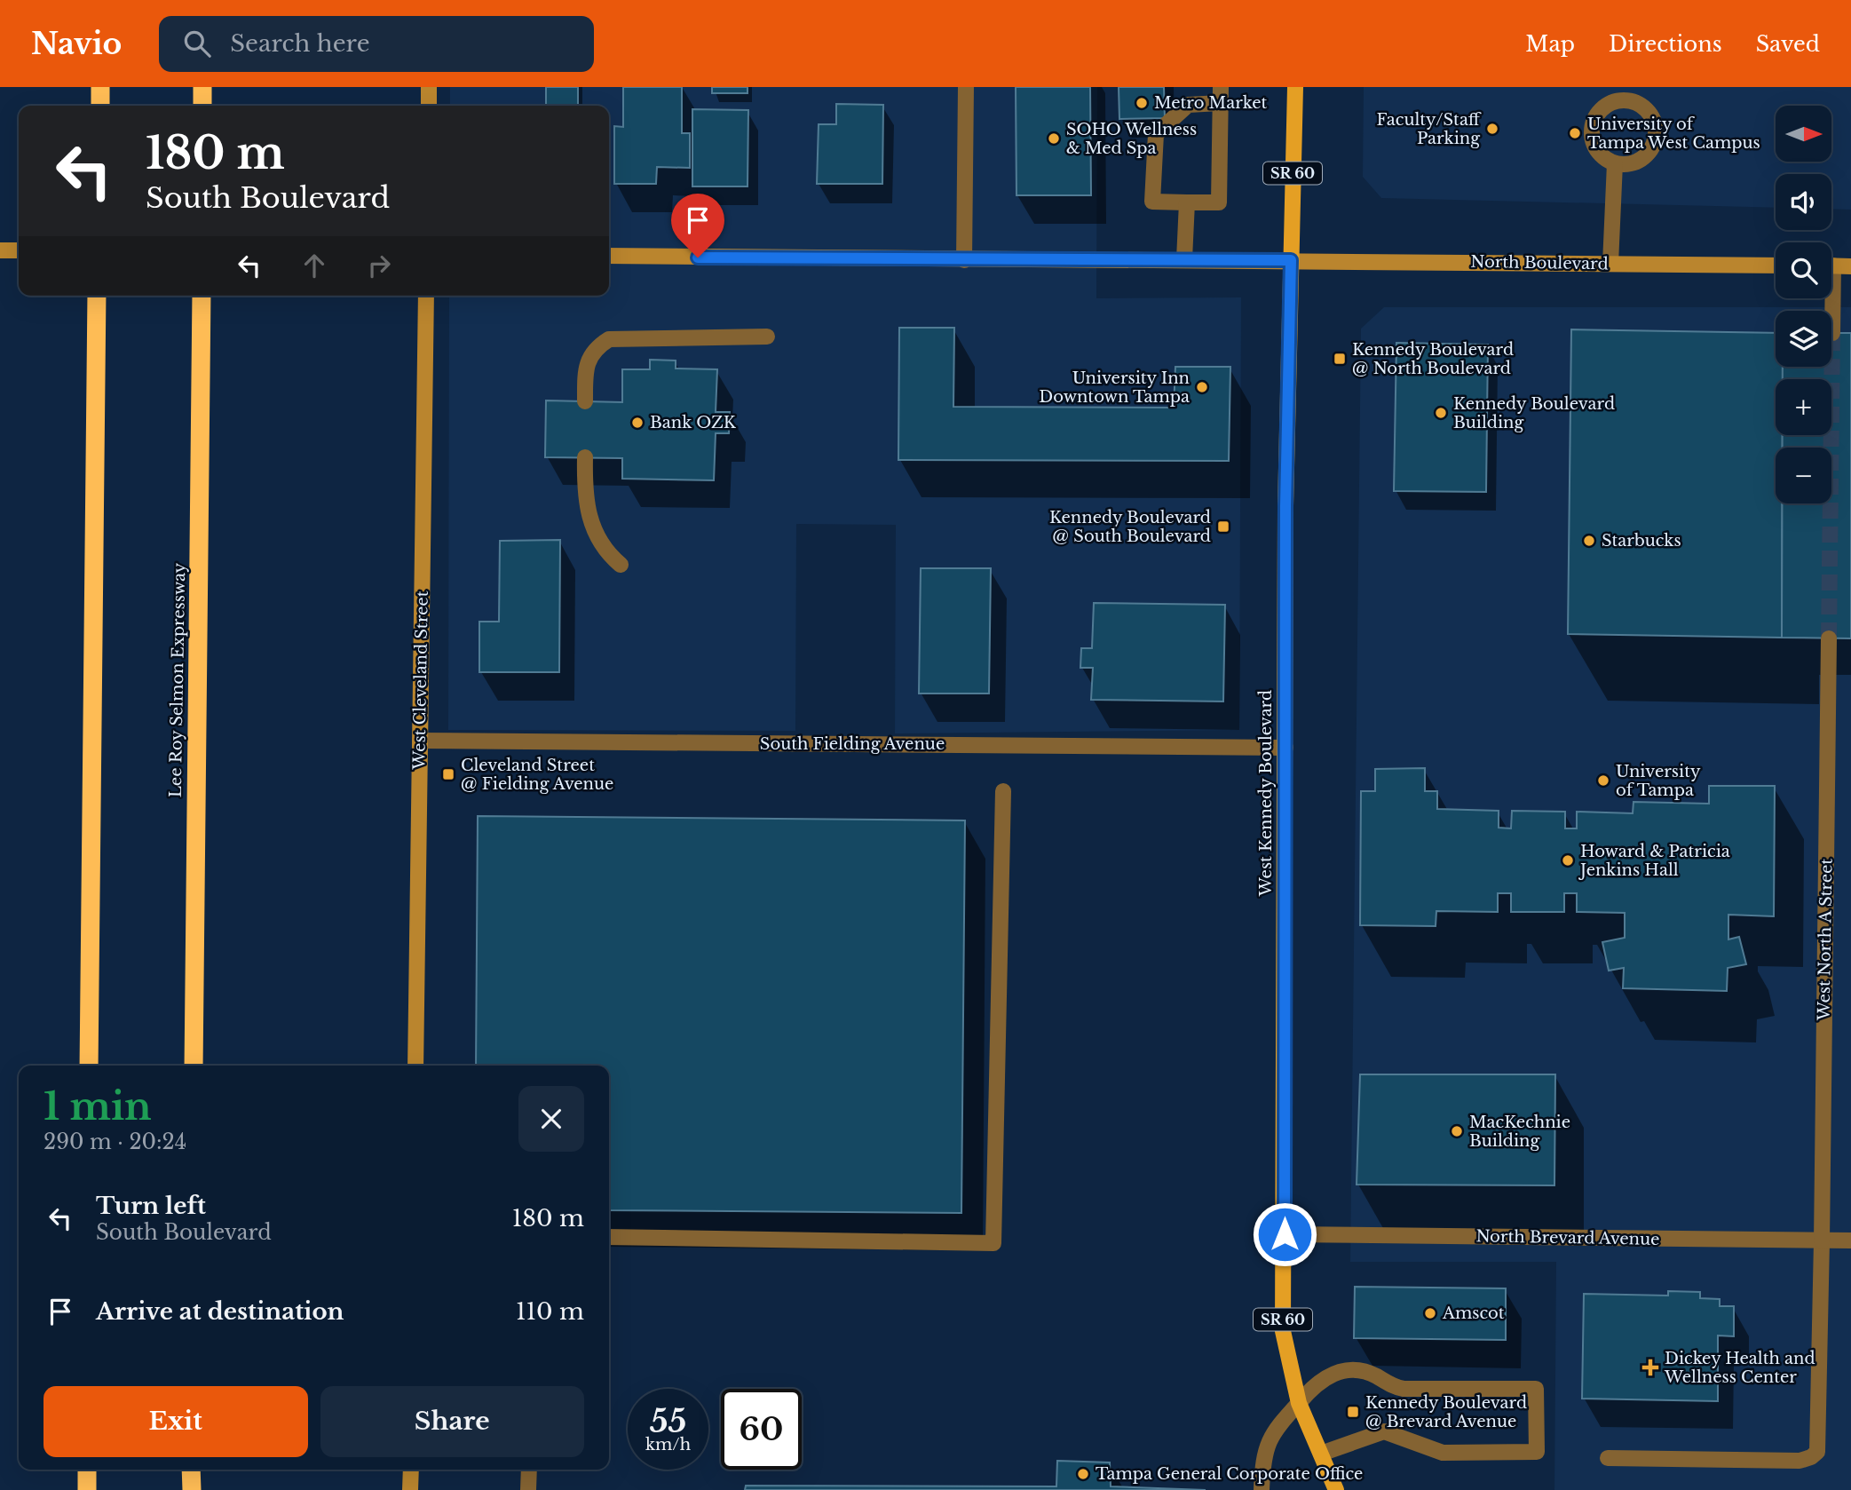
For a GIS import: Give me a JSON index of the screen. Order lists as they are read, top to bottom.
{
  "streets": {
    "highway": ["Lee Roy Selmon Expressway"],
    "main road": ["SR 60", "West Kennedy Boulevard"],
    "street": [
      "North Boulevard",
      "West Cleveland Street",
      "South Fielding Avenue",
      "West North A Street",
      "North Brevard Avenue"
    ]
  },
  "crossings": [
    ["North Boulevard", "West Kennedy Boulevard"],
    ["West Cleveland Street", "South Fielding Avenue"],
    ["South Fielding Avenue", "West Kennedy Boulevard"],
    ["West Kennedy Boulevard", "North Brevard Avenue"],
    ["West North A Street", "North Brevard Avenue"]
  ],
  "places": {
    "other": [
      "Metro Market",
      "Faculty/Staff Parking",
      "University of Tampa West Campus",
      "SOHO Wellness & Med Spa",
      "University Inn Downtown Tampa",
      "Kennedy Boulevard Building",
      "Bank OZK",
      "Starbucks",
      "University of Tampa",
      "Howard & Patricia Jenkins Hall",
      "MacKechnie Building",
      "Amscot",
      "Tampa General Corporate Office"
    ],
    "transit": [
      "Kennedy Boulevard @ North Boulevard",
      "Kennedy Boulevard @ South Boulevard",
      "Cleveland Street @ Fielding Avenue",
      "Kennedy Boulevard @ Brevard Avenue"
    ],
    "health": ["Dickey Health and Wellness Center"]
  },
  "north": "right",
  "page": {
    "header": "Navio",
    "search": "Search here",
    "nav": ["Map", "Directions", "Saved"],
    "map_buttons": ["+", "−"],
    "turn": ["180 m", "South Boulevard"],
    "heading": ["1 min", "290 m · 20:24"],
    "list": [
      {
        "name": "Turn left",
        "note": "South Boulevard",
        "value": "180 m"
      },
      {
        "name": "Arrive at destination",
        "value": "110 m"
      }
    ],
    "buttons": ["Exit", "Share"],
    "speed": "55 km/h",
    "limit": "60"
  }
}
